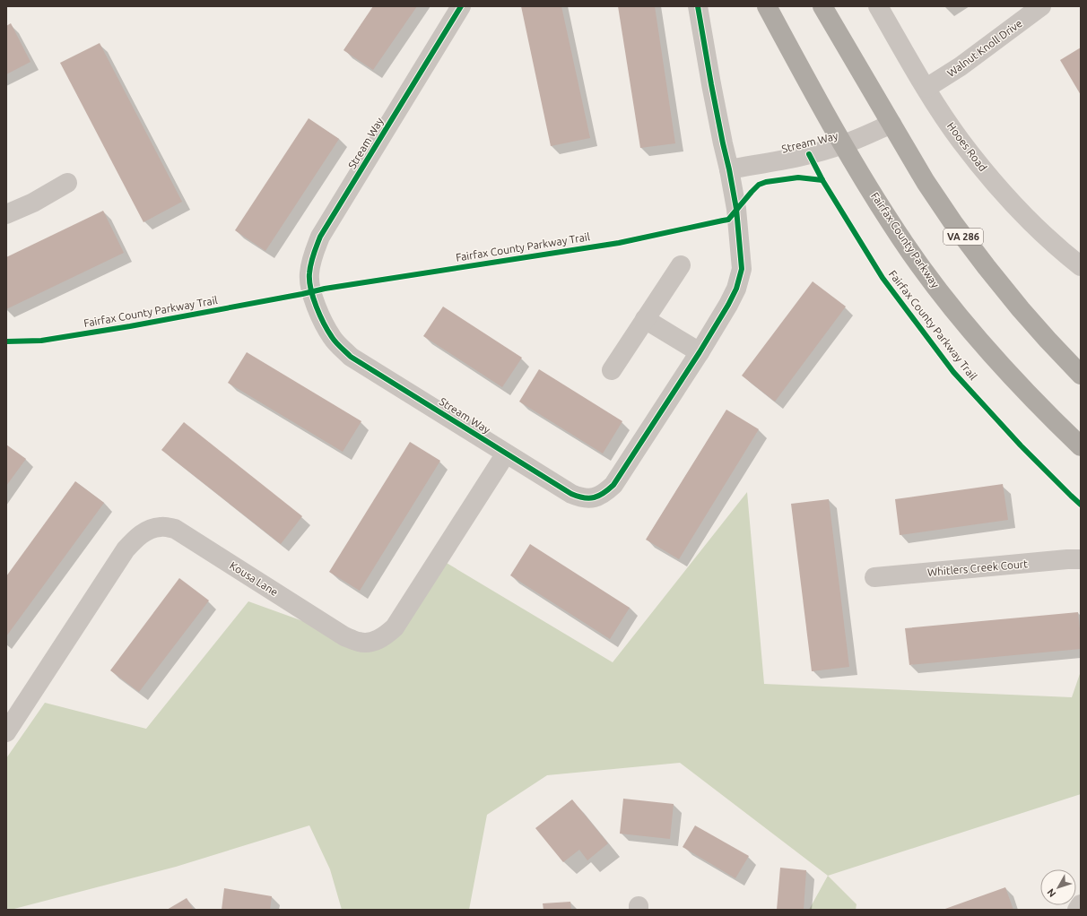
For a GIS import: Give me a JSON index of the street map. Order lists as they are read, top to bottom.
{
  "streets": {
    "highway": ["VA 286", "Fairfax County Parkway"],
    "street": [
      "Walnut Knoll Drive",
      "Stream Way",
      "Hooes Road",
      "Whitlers Creek Court",
      "Kousa Lane"
    ],
    "cycle path": ["Fairfax County Parkway Trail"]
  },
  "crossings": [
    ["Walnut Knoll Drive", "Hooes Road"],
    ["Stream Way", "VA 286"],
    ["Stream Way", "Fairfax County Parkway"],
    ["Stream Way", "Kousa Lane"]
  ],
  "north": "bottom left"
}
